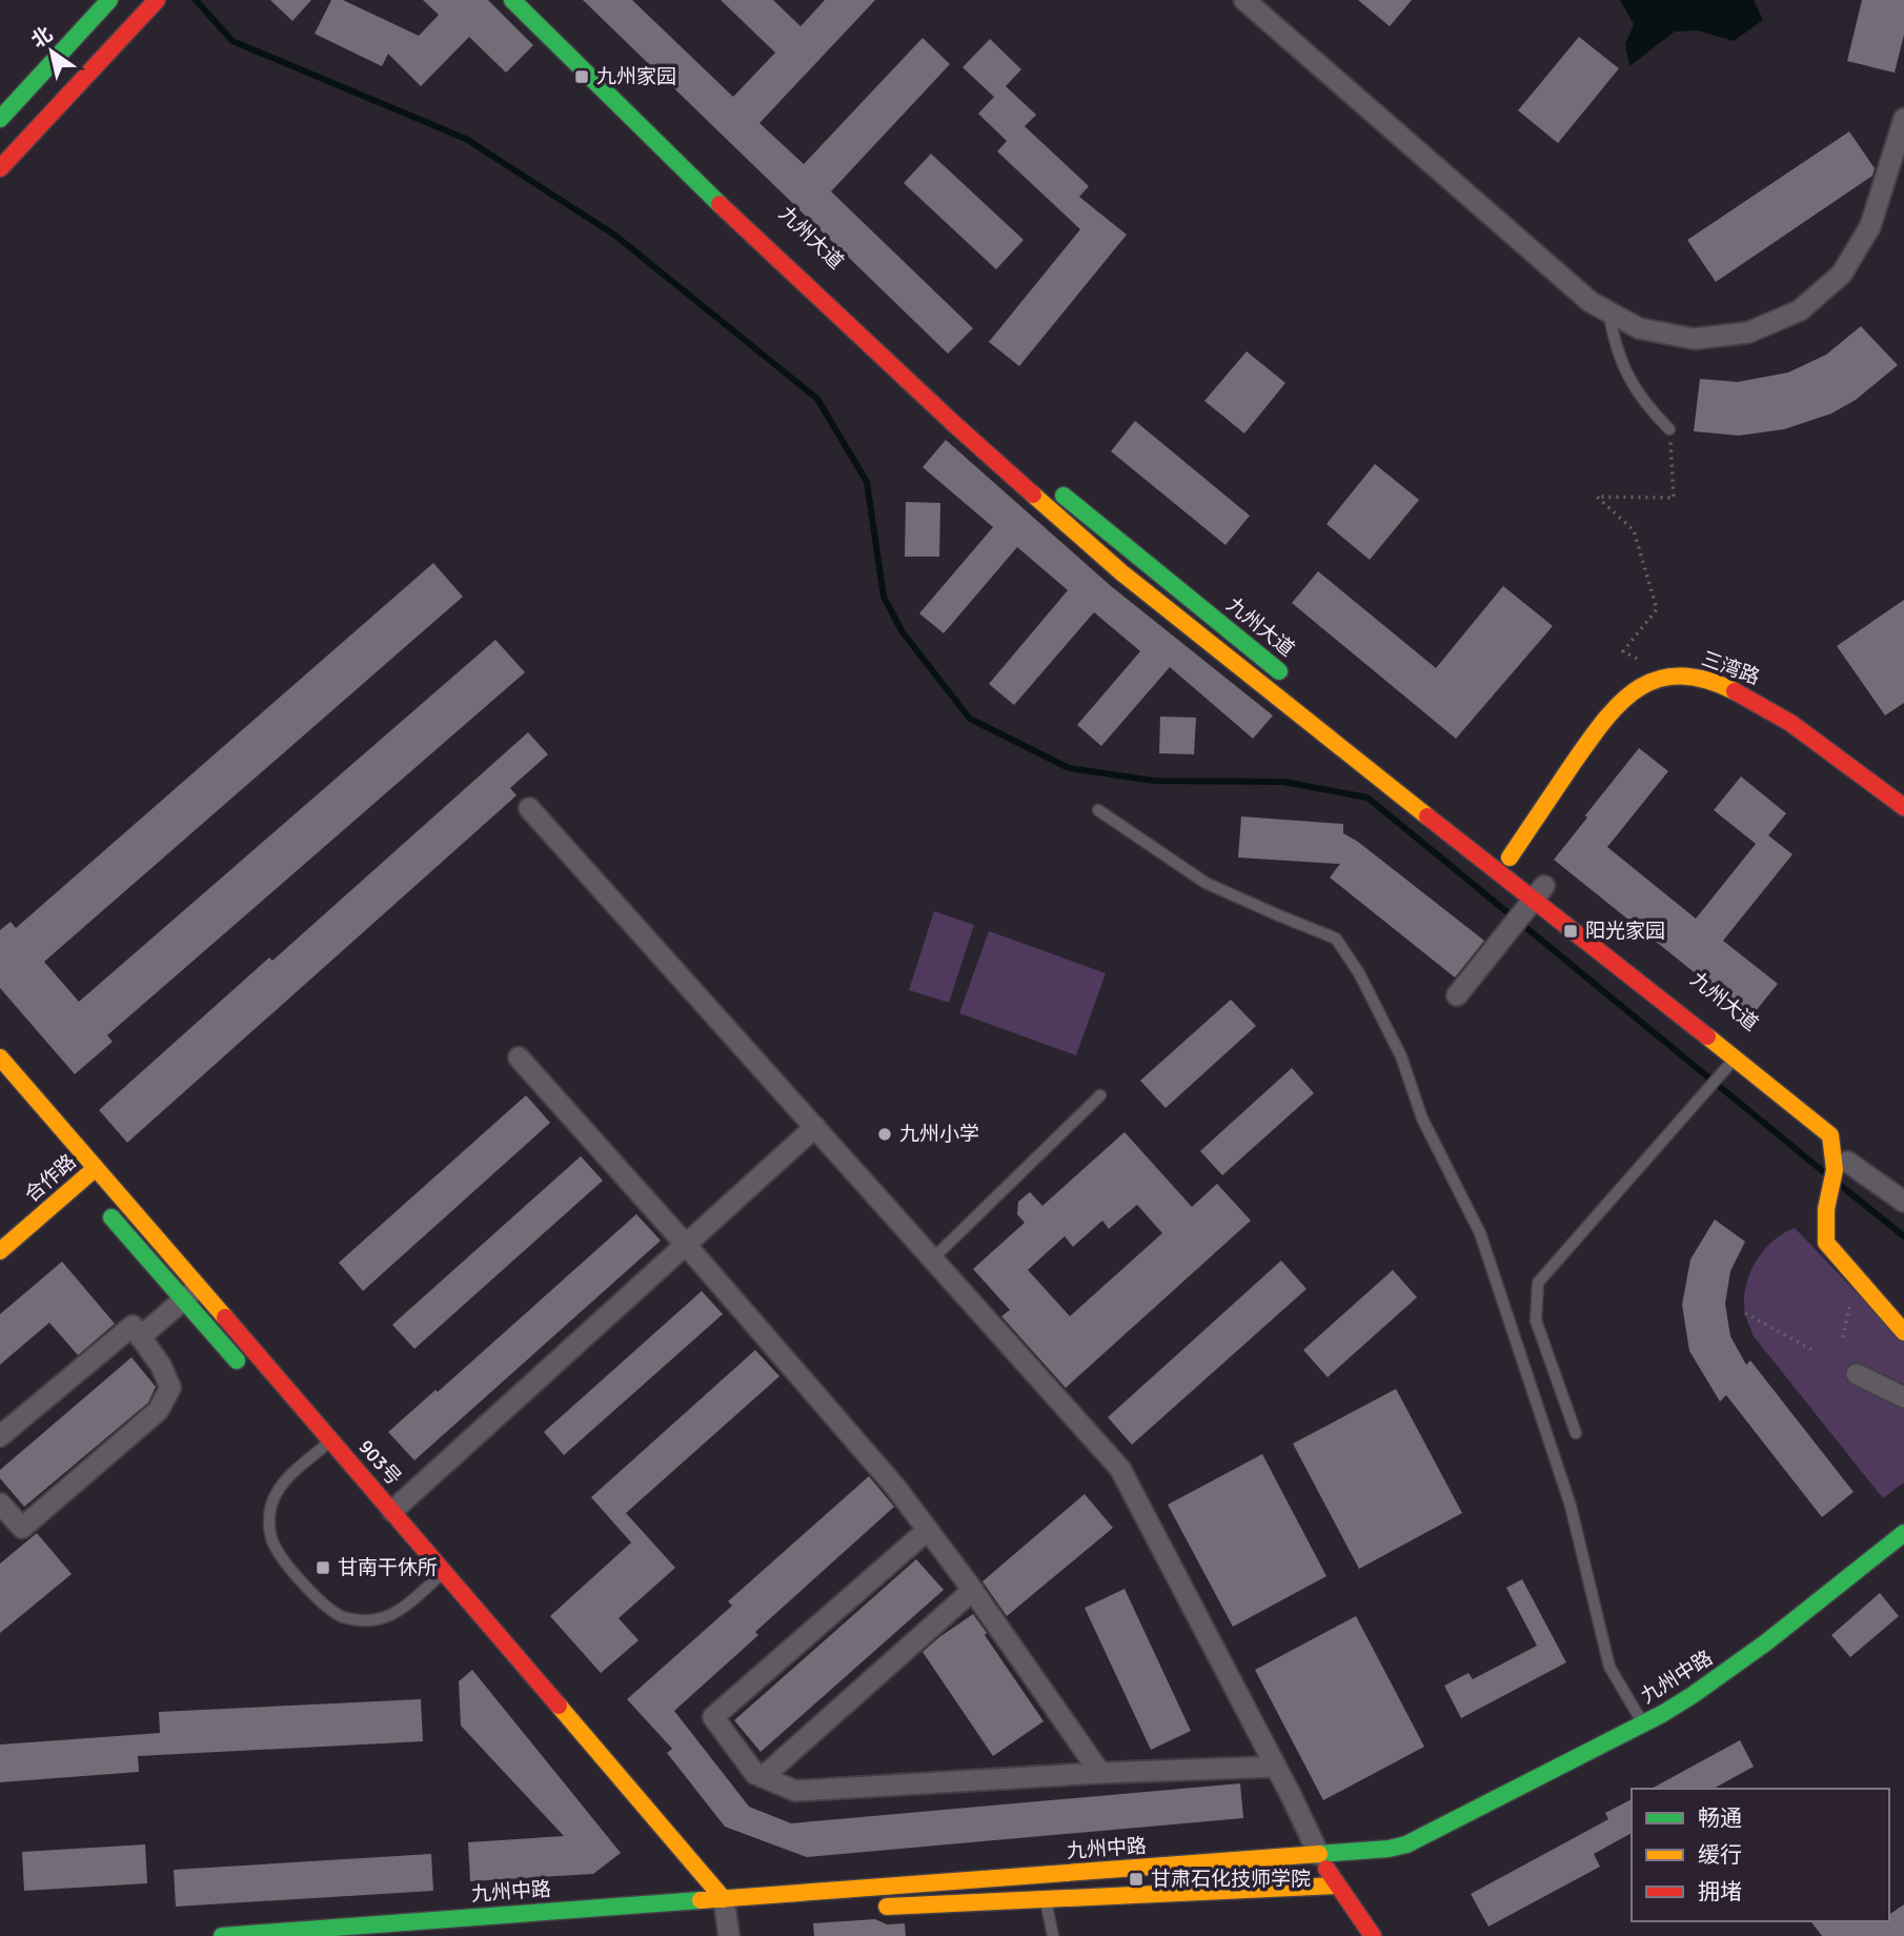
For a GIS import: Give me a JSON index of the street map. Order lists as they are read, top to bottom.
{
  "streets": {
    "main road": [
      "九州大道",
      "三湾路",
      "合作路",
      "903号",
      "九州中路"
    ]
  },
  "crossings": [
    ["合作路", "903号"],
    ["903号", "九州中路"]
  ],
  "places": {
    "transit": [
      "九州家园",
      "阳光家园",
      "甘南干休所",
      "甘肃石化技师学院"
    ],
    "other": ["九州小学"]
  },
  "legend": ["畅通", "缓行", "拥堵"],
  "north": "top left"
}
